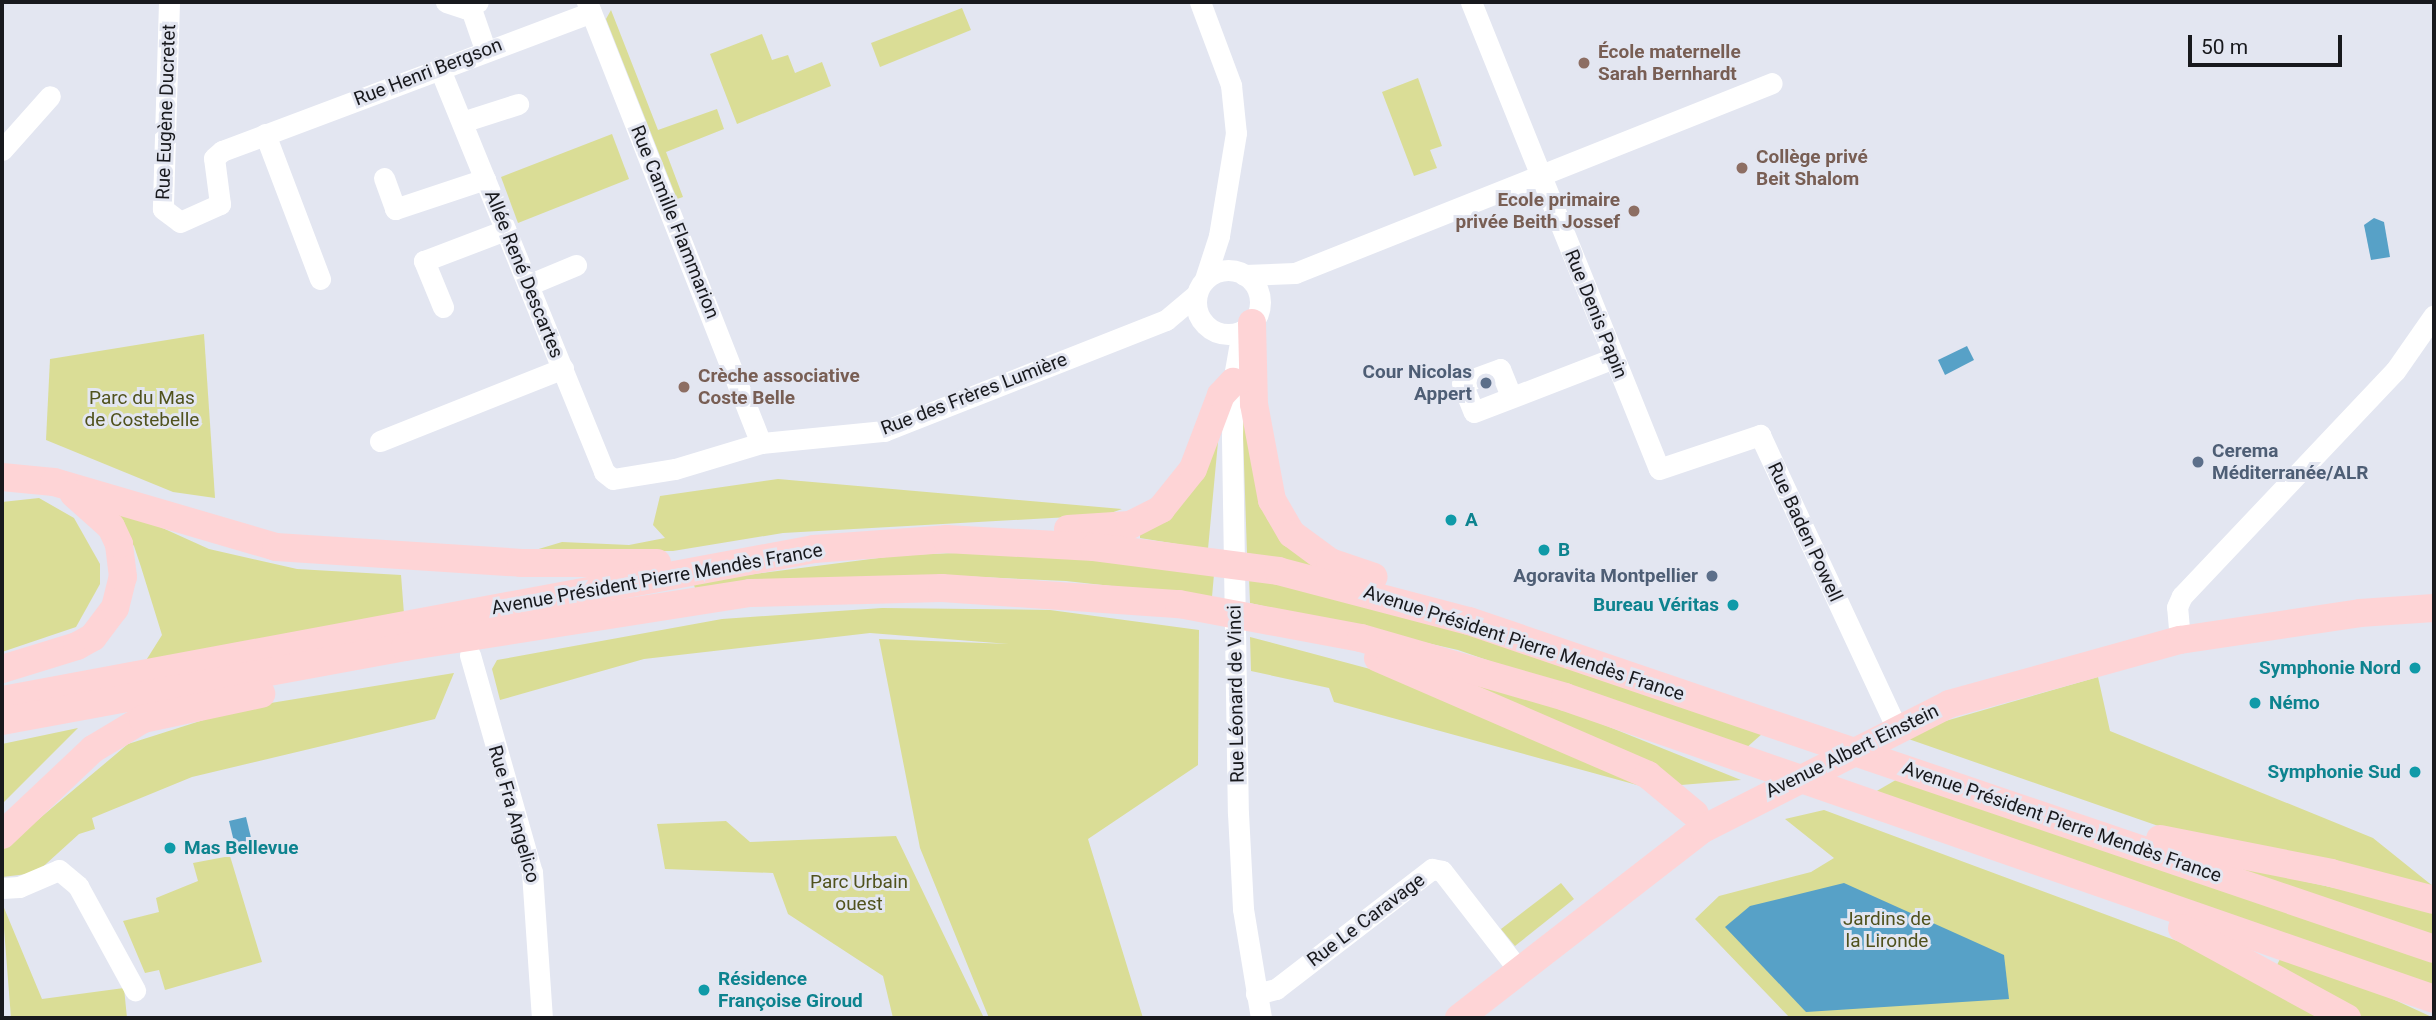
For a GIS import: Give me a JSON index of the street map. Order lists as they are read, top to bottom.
{
  "streets": {
    "main road": ["Avenue Président Pierre Mendès France", "Avenue Albert Einstein"],
    "street": [
      "Rue Henri Bergson",
      "Rue Eugène Ducretet",
      "Rue Camille Flammarion",
      "Allée René Descartes",
      "Rue Denis Papin",
      "Rue des Frères Lumière",
      "Rue Baden Powell",
      "Rue Léonard de Vinci",
      "Rue Fra Angelico",
      "Rue Le Caravage"
    ]
  },
  "crossings": [
    ["Rue Henri Bergson", "Rue Eugène Ducretet"],
    ["Rue Henri Bergson", "Rue Camille Flammarion"],
    ["Rue Henri Bergson", "Allée René Descartes"],
    ["Rue Camille Flammarion", "Rue des Frères Lumière"],
    ["Allée René Descartes", "Rue des Frères Lumière"],
    ["Rue Denis Papin", "Rue Baden Powell"],
    ["Rue des Frères Lumière", "Rue Léonard de Vinci"],
    ["Rue Baden Powell", "Avenue Albert Einstein"],
    ["Rue Léonard de Vinci", "Rue Le Caravage"],
    ["Avenue Albert Einstein", "Rue Le Caravage"]
  ],
  "parks": ["Parc du Mas de Costebelle", "Parc Urbain ouest", "Jardins de la Lironde"],
  "places": [
    "École maternelle Sarah Bernhardt",
    "Collège privé Beit Shalom",
    "Ecole primaire privée Beith Jossef",
    "Cour Nicolas Appert",
    "Crèche associative Coste Belle",
    "Cerema Méditerranée/ALR",
    "A",
    "B",
    "Agoravita Montpellier",
    "Bureau Véritas",
    "Symphonie Nord",
    "Némo",
    "Symphonie Sud",
    "Mas Bellevue",
    "Résidence Françoise Giroud"
  ],
  "scale_bar": "50 m"
}
